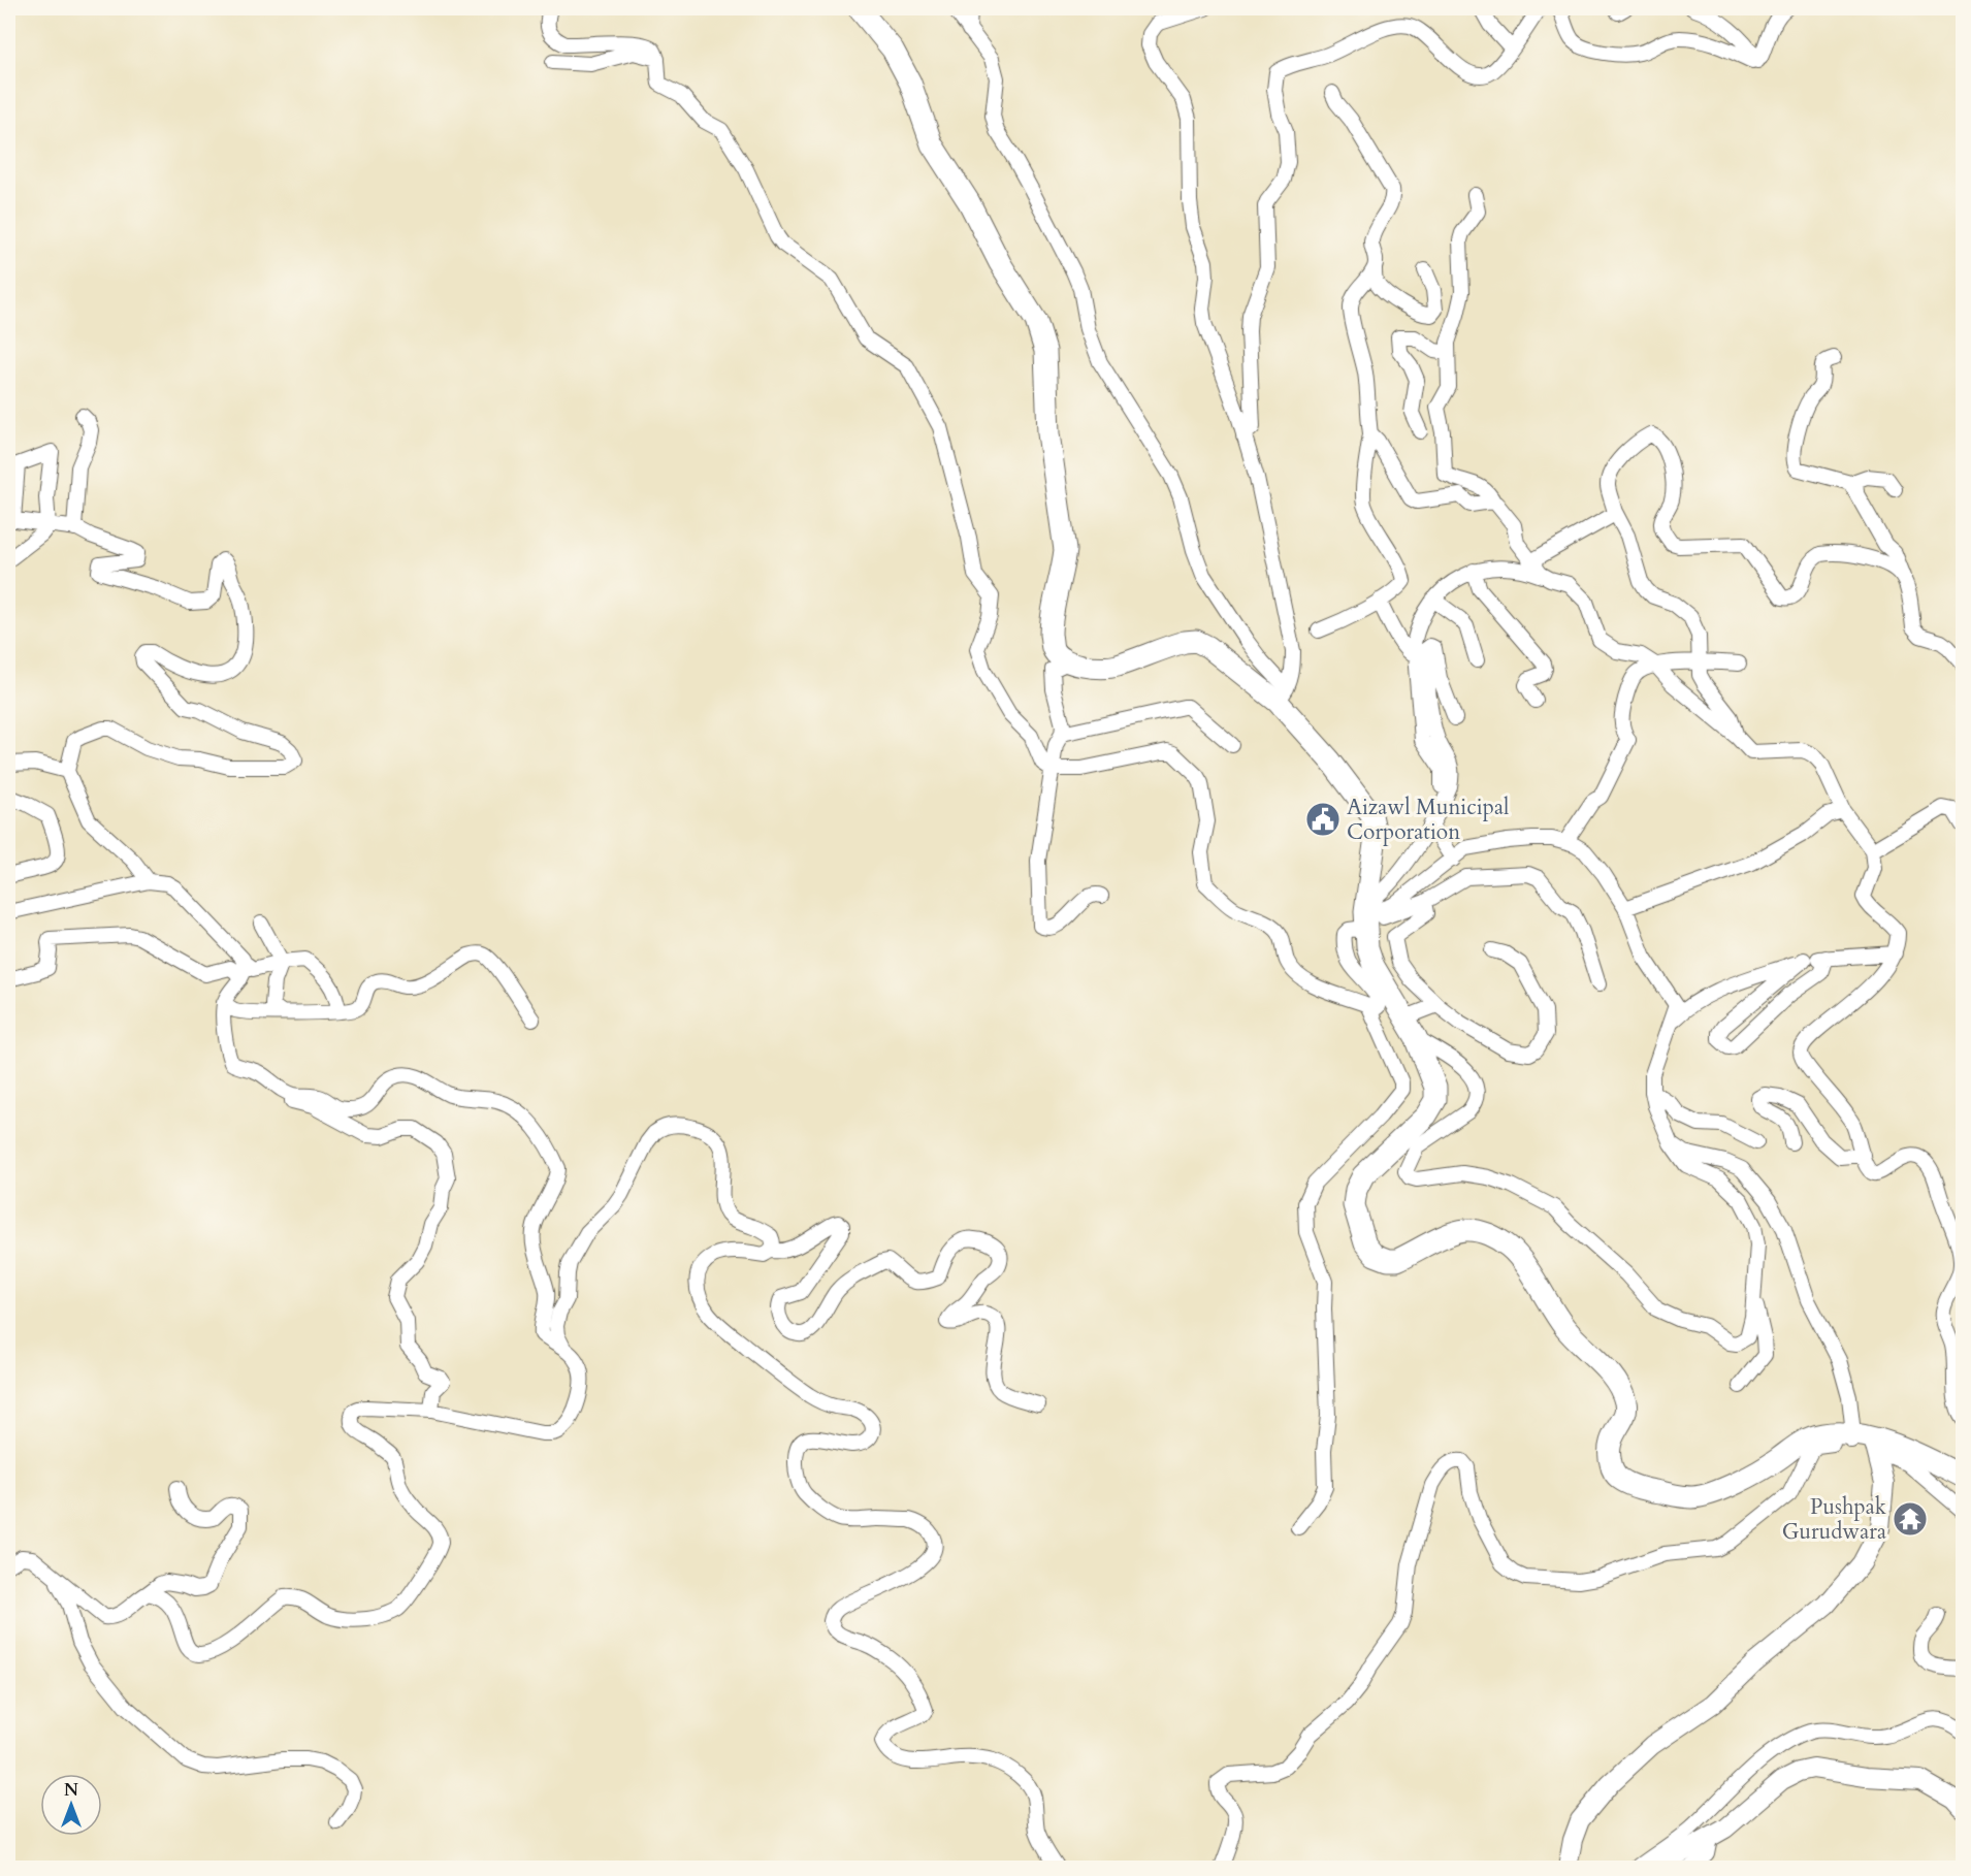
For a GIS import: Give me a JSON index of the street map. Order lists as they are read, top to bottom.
{
  "places": {
    "public building": ["Aizawl Municipal Corporation"],
    "temple": ["Pushpak Gurudwara"]
  },
  "north": "top"
}
